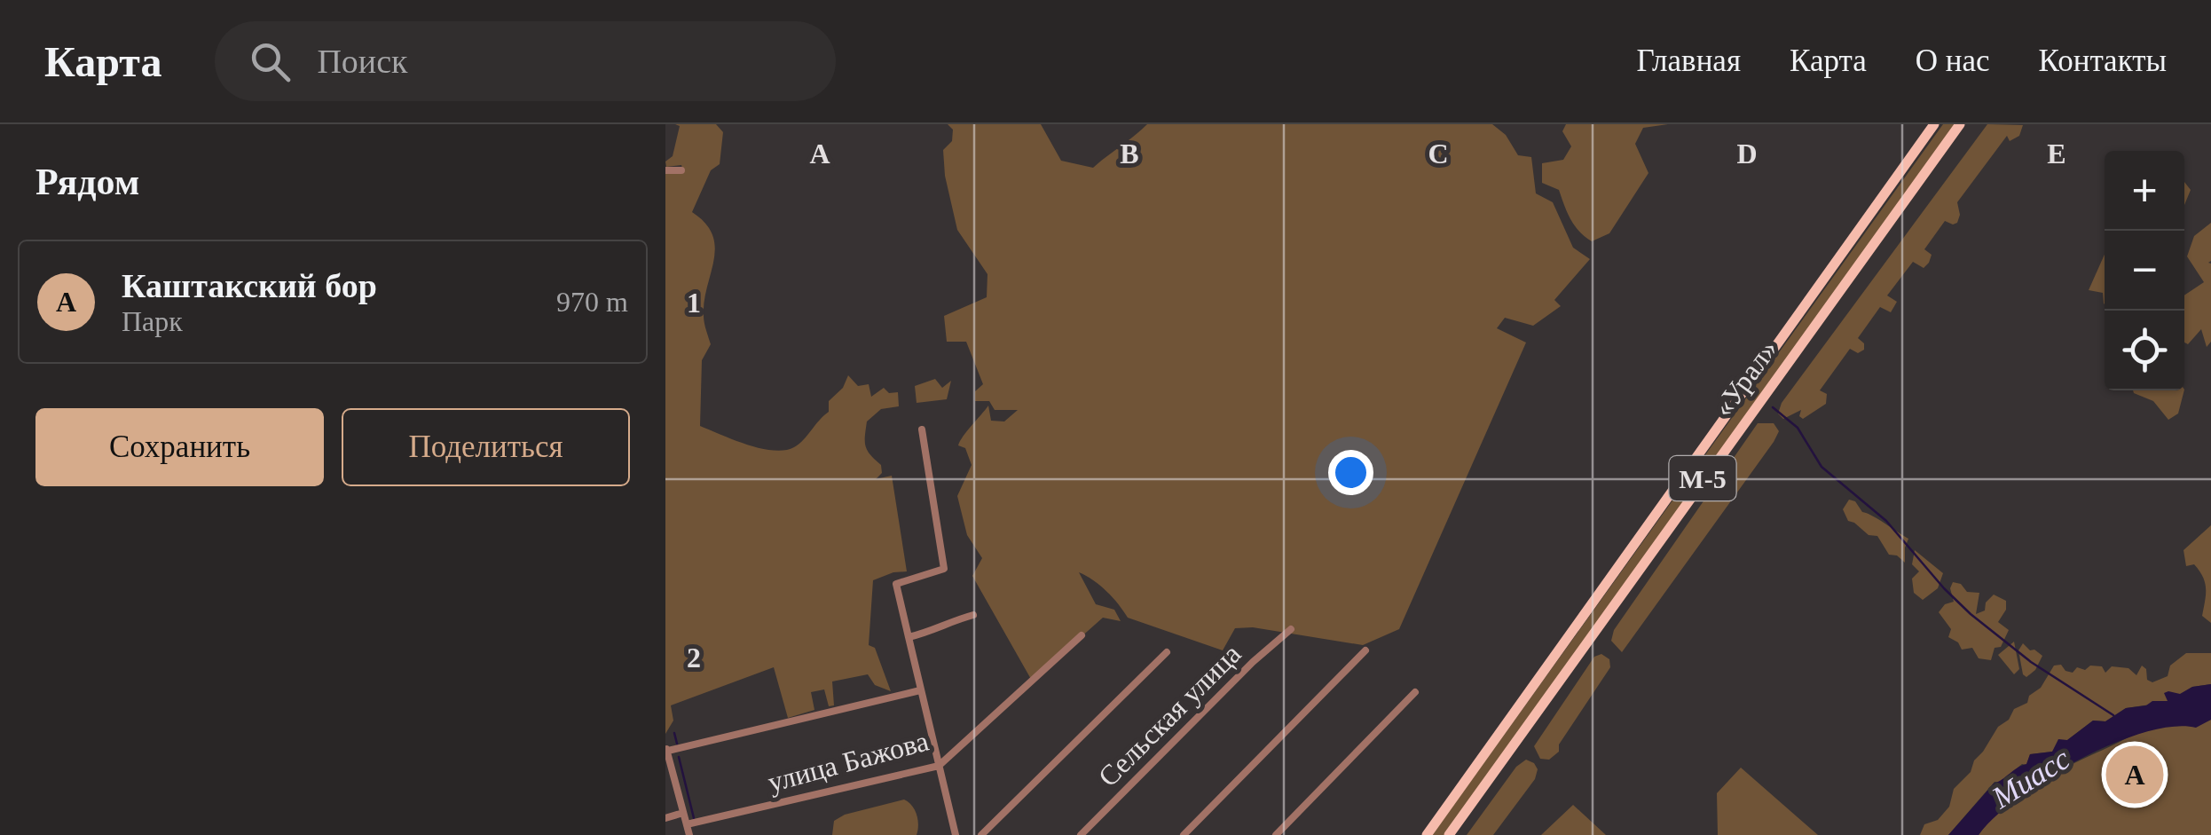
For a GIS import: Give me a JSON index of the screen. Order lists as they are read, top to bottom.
{
  "streets": {
    "main road": ["«Урал»", "М-5"],
    "street": ["Сельская улица", "улица Бажова"]
  },
  "water": ["Миасс"],
  "page": {
    "header": "Карта",
    "search": "Поиск",
    "nav": [
      "Главная",
      "Карта",
      "О нас",
      "Контакты"
    ],
    "heading": "Рядом",
    "map_buttons": ["+", "−"],
    "list": [
      {
        "mark": "A",
        "name": "Каштакский бор",
        "note": "Парк",
        "value": "970 m"
      }
    ],
    "buttons": ["Сохранить", "Поделиться"],
    "pins": "A"
  },
  "grid": {
    "columns": [
      "A",
      "B",
      "C",
      "D",
      "E"
    ],
    "rows": ["1", "2"]
  }
}
